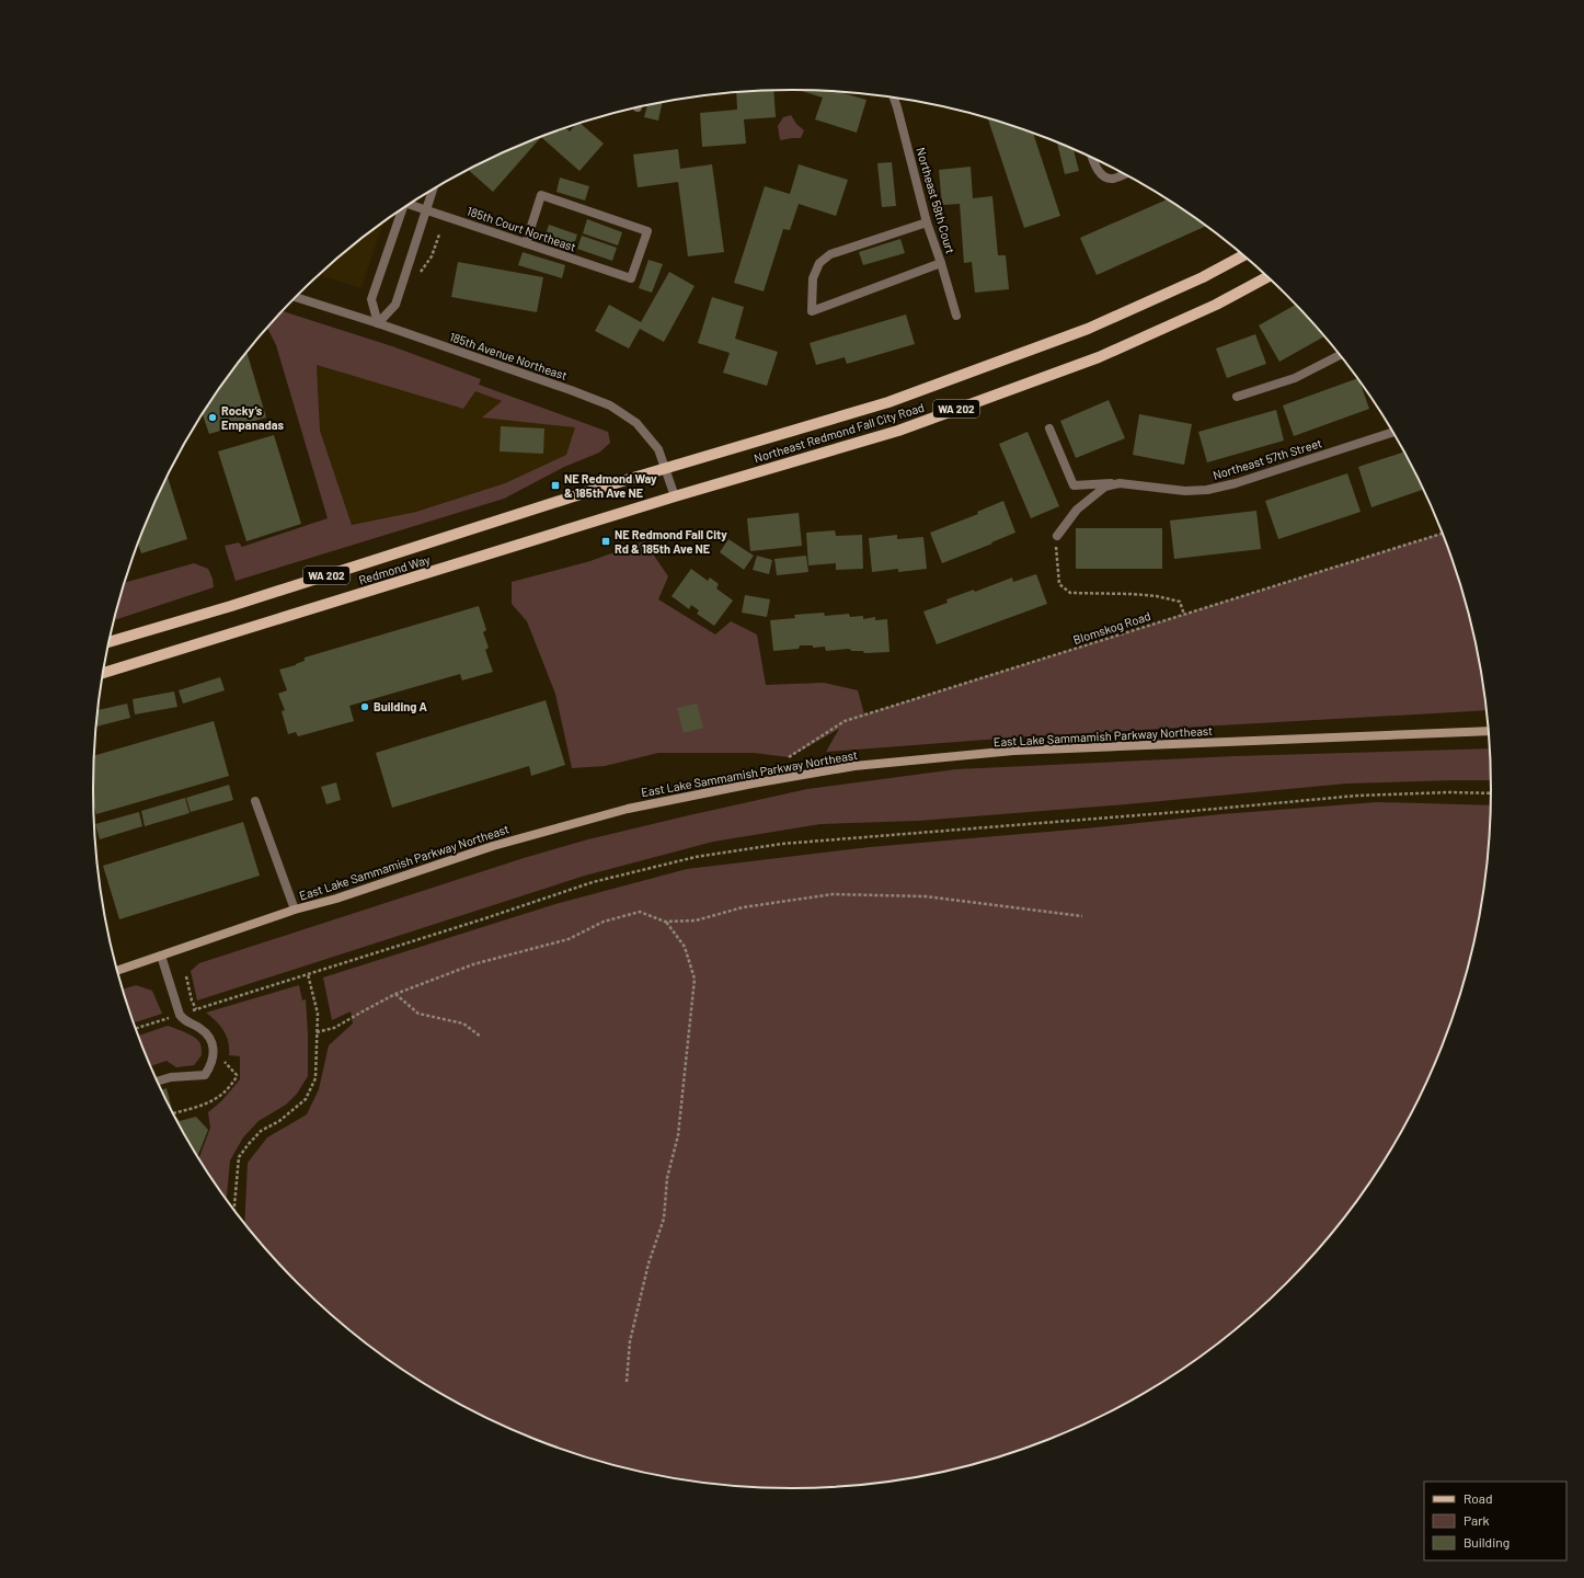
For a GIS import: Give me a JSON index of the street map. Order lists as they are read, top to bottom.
{
  "streets": {
    "main road": [
      "WA 202",
      "Northeast Redmond Fall City Road",
      "Redmond Way",
      "East Lake Sammamish Parkway Northeast"
    ],
    "street": [
      "Northeast 59th Court",
      "185th Court Northeast",
      "185th Avenue Northeast",
      "Northeast 57th Street"
    ],
    "path": ["Blomskog Road"]
  },
  "crossings": [
    ["185th Avenue Northeast", "Northeast Redmond Fall City Road"],
    ["185th Avenue Northeast", "Redmond Way"],
    ["Northeast Redmond Fall City Road", "Redmond Way"]
  ],
  "places": {
    "other": ["Rocky’s Empanadas", "Building A"],
    "transit": ["NE Redmond Way & 185th Ave NE", "NE Redmond Fall City Rd & 185th Ave NE"]
  },
  "legend": ["Road", "Park", "Building"]
}
